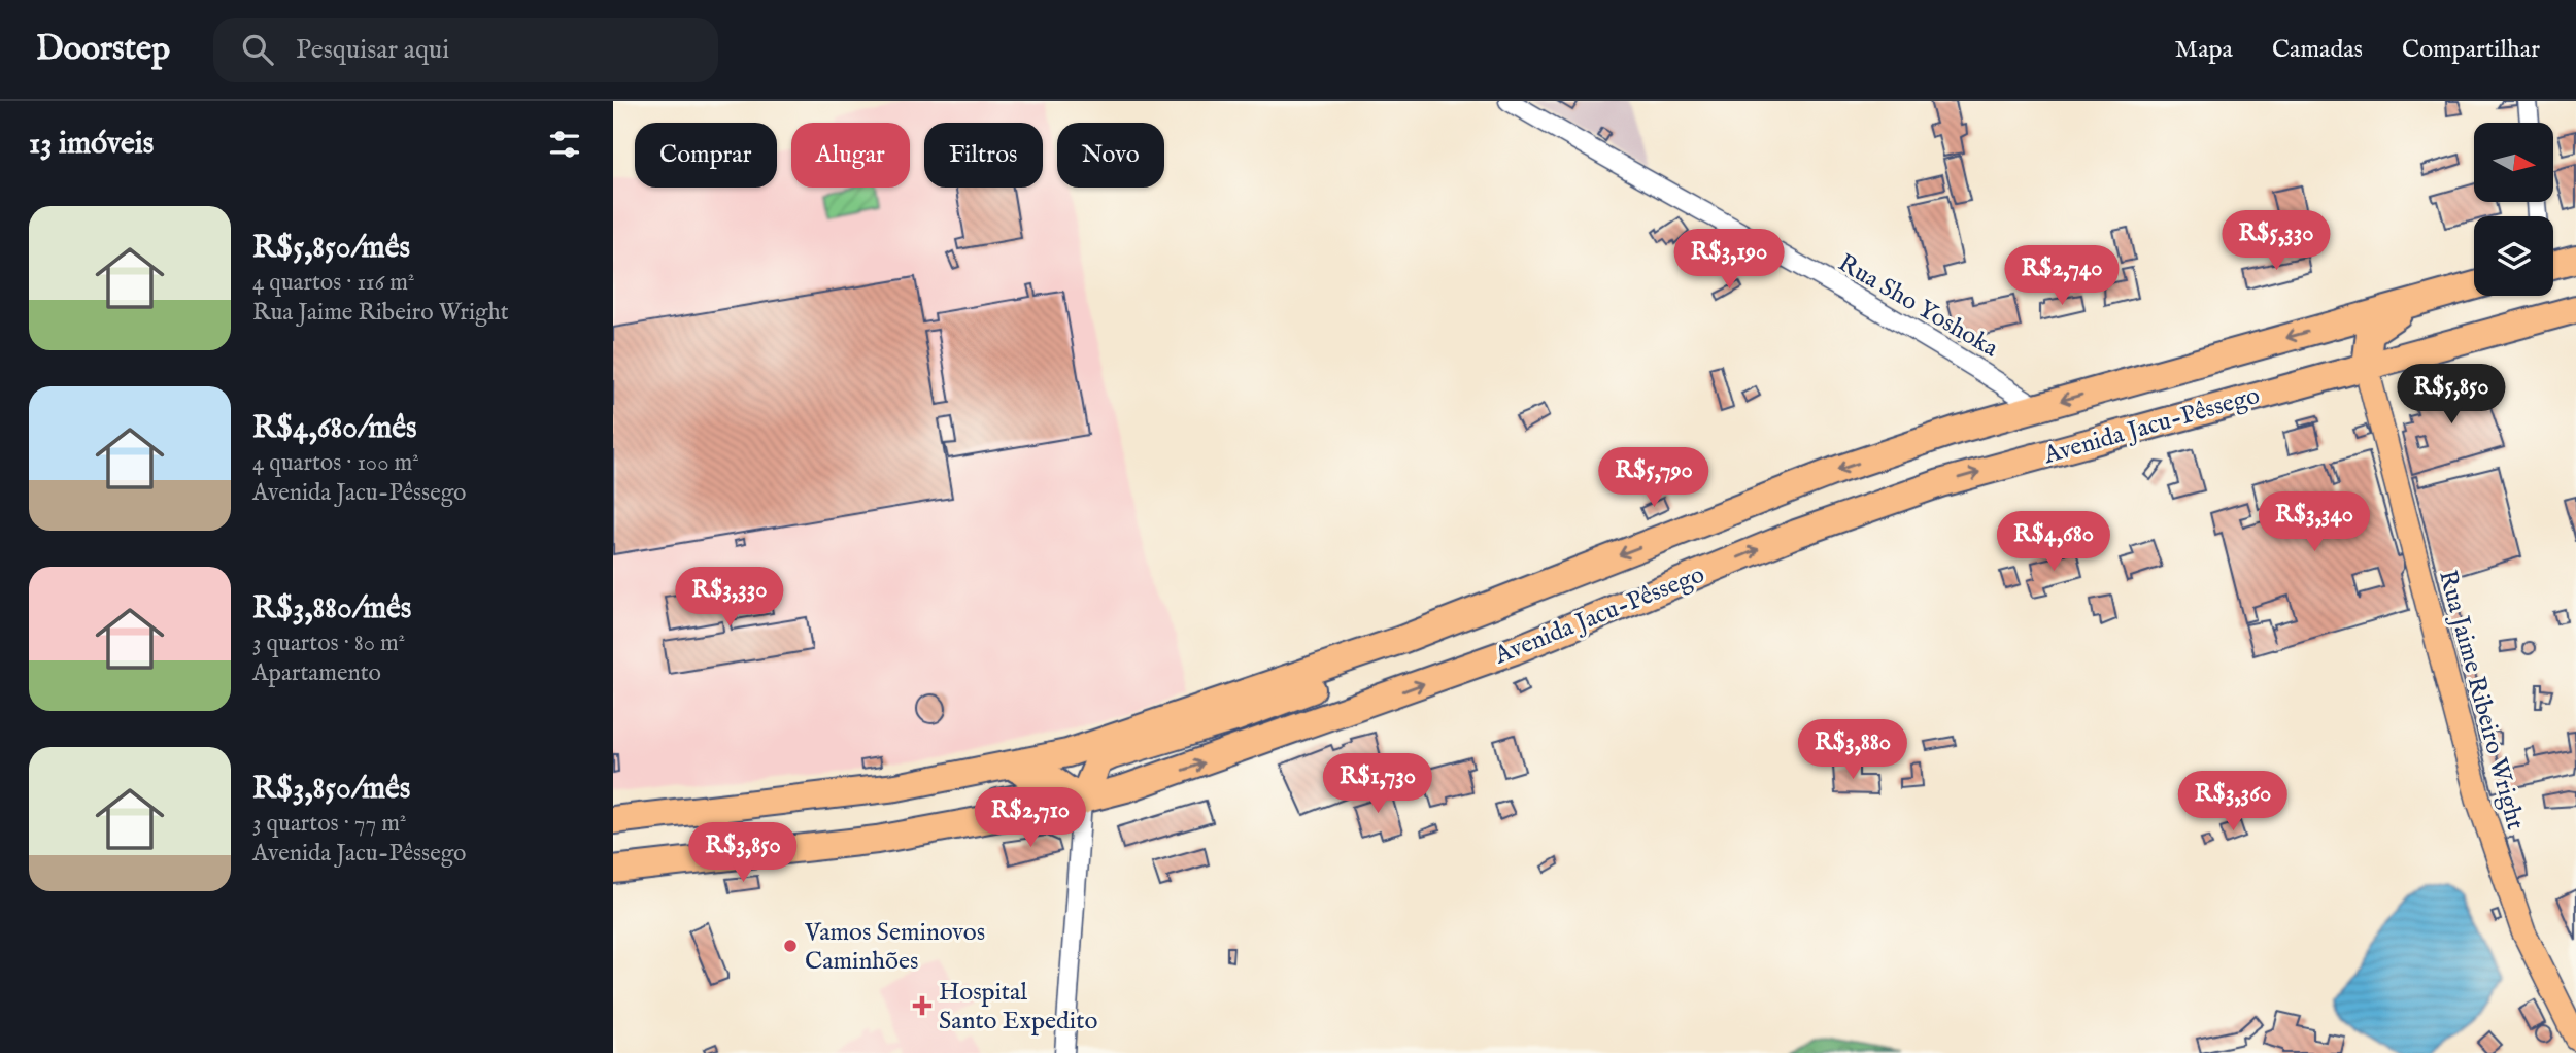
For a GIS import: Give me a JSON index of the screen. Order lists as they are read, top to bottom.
{
  "streets": {
    "highway": ["Avenida Jacu-Pêssego"],
    "main road": ["Rua Jaime Ribeiro Wright"],
    "street": ["Rua Sho Yoshoka"]
  },
  "crossings": [
    ["Rua Sho Yoshoka", "Avenida Jacu-Pêssego"],
    ["Avenida Jacu-Pêssego", "Rua Jaime Ribeiro Wright"]
  ],
  "places": {
    "other": ["Vamos Seminovos Caminhões"],
    "health": ["Hospital Santo Expedito"]
  },
  "north": "right",
  "page": {
    "header": "Doorstep",
    "search": "Pesquisar aqui",
    "nav": ["Mapa", "Camadas", "Compartilhar"],
    "heading": "13 imóveis",
    "chip": [
      "Comprar",
      "Alugar",
      "Filtros",
      "Novo"
    ],
    "list": [
      {
        "name": "R$5,850/mês",
        "note": "4 quartos · 116 m² · Rua Jaime Ribeiro Wright"
      },
      {
        "name": "R$4,680/mês",
        "note": "4 quartos · 100 m² · Avenida Jacu-Pêssego"
      },
      {
        "name": "R$3,880/mês",
        "note": "3 quartos · 80 m² · Apartamento"
      },
      {
        "name": "R$3,850/mês",
        "note": "3 quartos · 77 m² · Avenida Jacu-Pêssego"
      }
    ],
    "price": [
      "R$5,330",
      "R$3,190",
      "R$2,740",
      "R$5,850",
      "R$5,790",
      "R$3,340",
      "R$4,680",
      "R$3,330",
      "R$3,880",
      "R$1,730",
      "R$3,360",
      "R$2,710",
      "R$3,850"
    ]
  }
}
